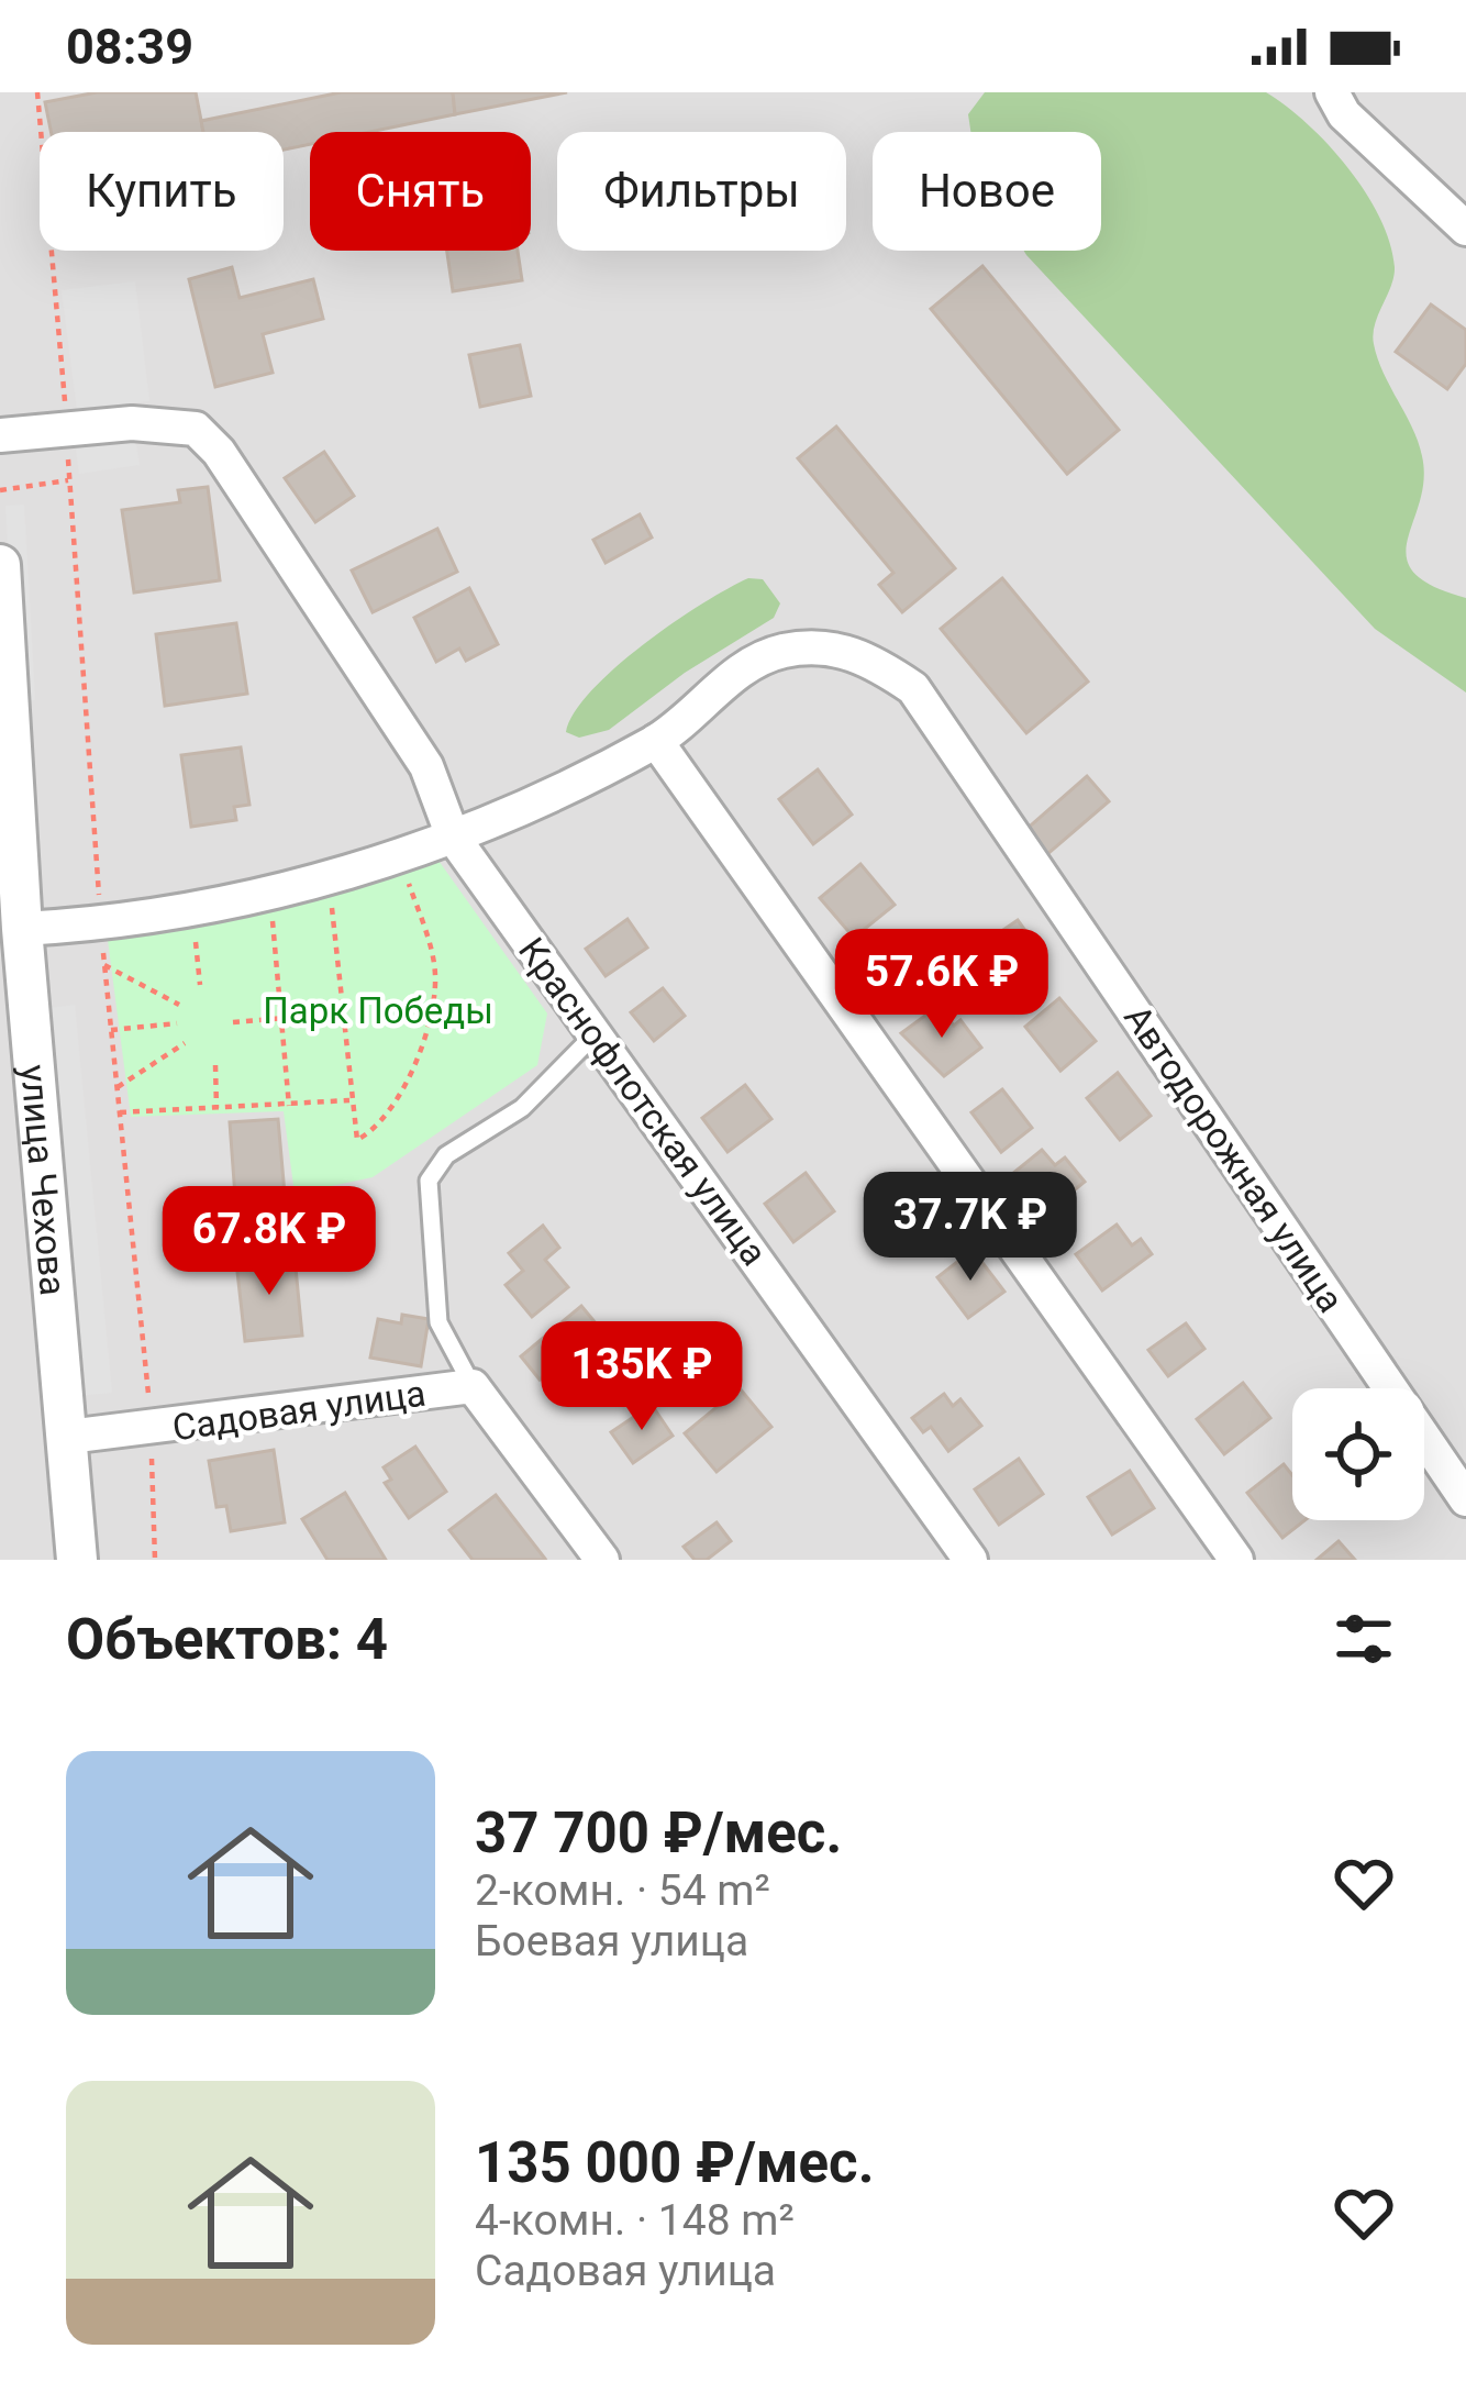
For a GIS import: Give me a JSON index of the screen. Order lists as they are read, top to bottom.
{
  "streets": {
    "street": [
      "Краснофлотская улица",
      "Автодорожная улица",
      "улица Чехова",
      "Садовая улица"
    ]
  },
  "crossings": [
    ["улица Чехова", "Садовая улица"]
  ],
  "parks": ["Парк Победы"],
  "page": {
    "status": "08:39",
    "chip": [
      "Купить",
      "Снять",
      "Фильтры",
      "Новое"
    ],
    "price": [
      "57.6K ₽",
      "37.7K ₽",
      "67.8K ₽",
      "135K ₽"
    ],
    "heading": "Объектов: 4",
    "list": [
      {
        "name": "37 700 ₽/мес.",
        "note": "2-комн. · 54 m² · Боевая улица"
      },
      {
        "name": "135 000 ₽/мес.",
        "note": "4-комн. · 148 m² · Садовая улица"
      }
    ]
  }
}
